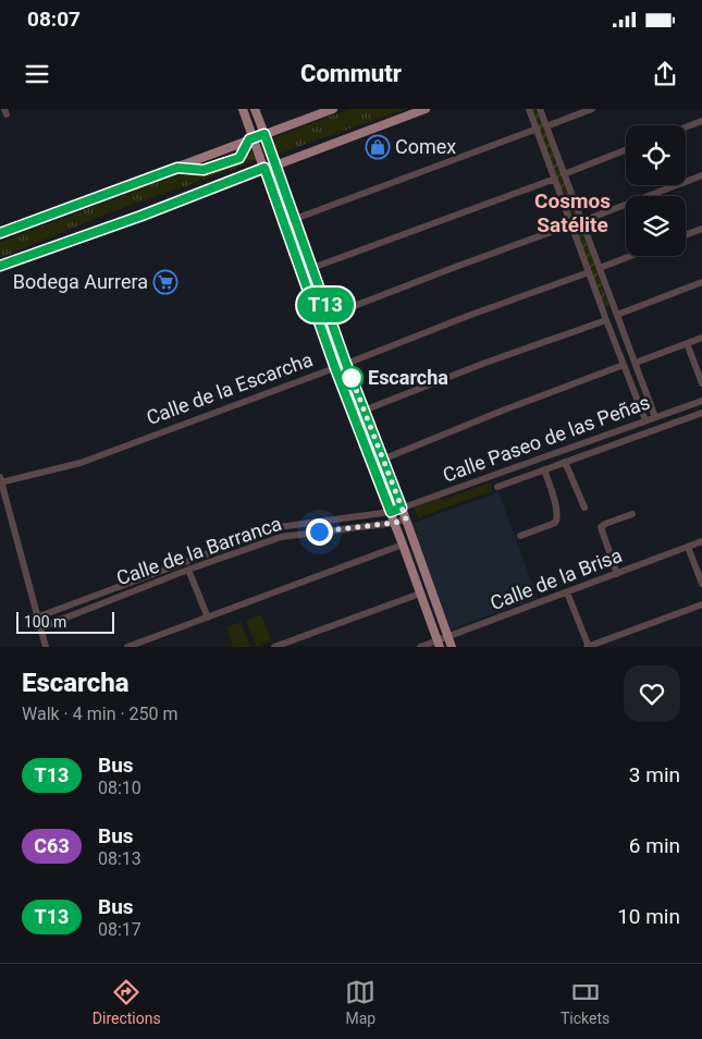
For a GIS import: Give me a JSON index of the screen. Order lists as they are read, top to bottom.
{
  "streets": {
    "street": [
      "Calle de la Escarcha",
      "Calle Paseo de las Peñas",
      "Calle de la Barranca",
      "Calle de la Brisa"
    ]
  },
  "crossings": [
    ["Calle Paseo de las Peñas", "Calle de la Barranca"]
  ],
  "districts": ["Cosmos Satélite"],
  "places": {
    "shop": ["Comex"],
    "supermarket": ["Bodega Aurrera"],
    "other": ["Escarcha"]
  },
  "lines": ["bus line T13"],
  "scale_bar": "100 m",
  "page": {
    "status": "08:07",
    "header": "Commutr",
    "on_map": "T13",
    "scale": "100 m",
    "heading": ["Escarcha", "Walk · 4 min · 250 m"],
    "list": [
      {
        "mark": "T13",
        "name": "Bus",
        "note": "08:10",
        "value": "3 min"
      },
      {
        "mark": "C63",
        "name": "Bus",
        "note": "08:13",
        "value": "6 min"
      },
      {
        "mark": "T13",
        "name": "Bus",
        "note": "08:17",
        "value": "10 min"
      }
    ],
    "tabs": ["Directions", "Map", "Tickets"]
  }
}
